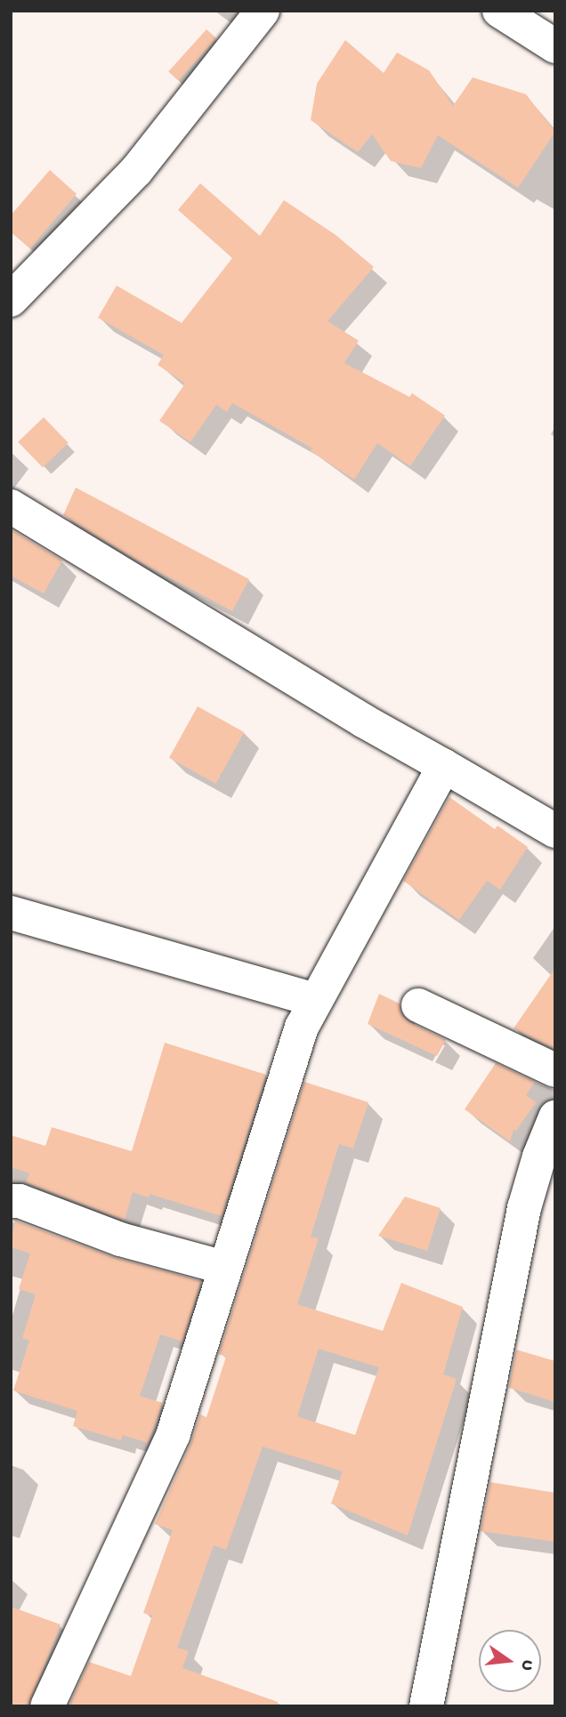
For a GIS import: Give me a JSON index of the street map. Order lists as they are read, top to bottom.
{
  "north": "right"
}
